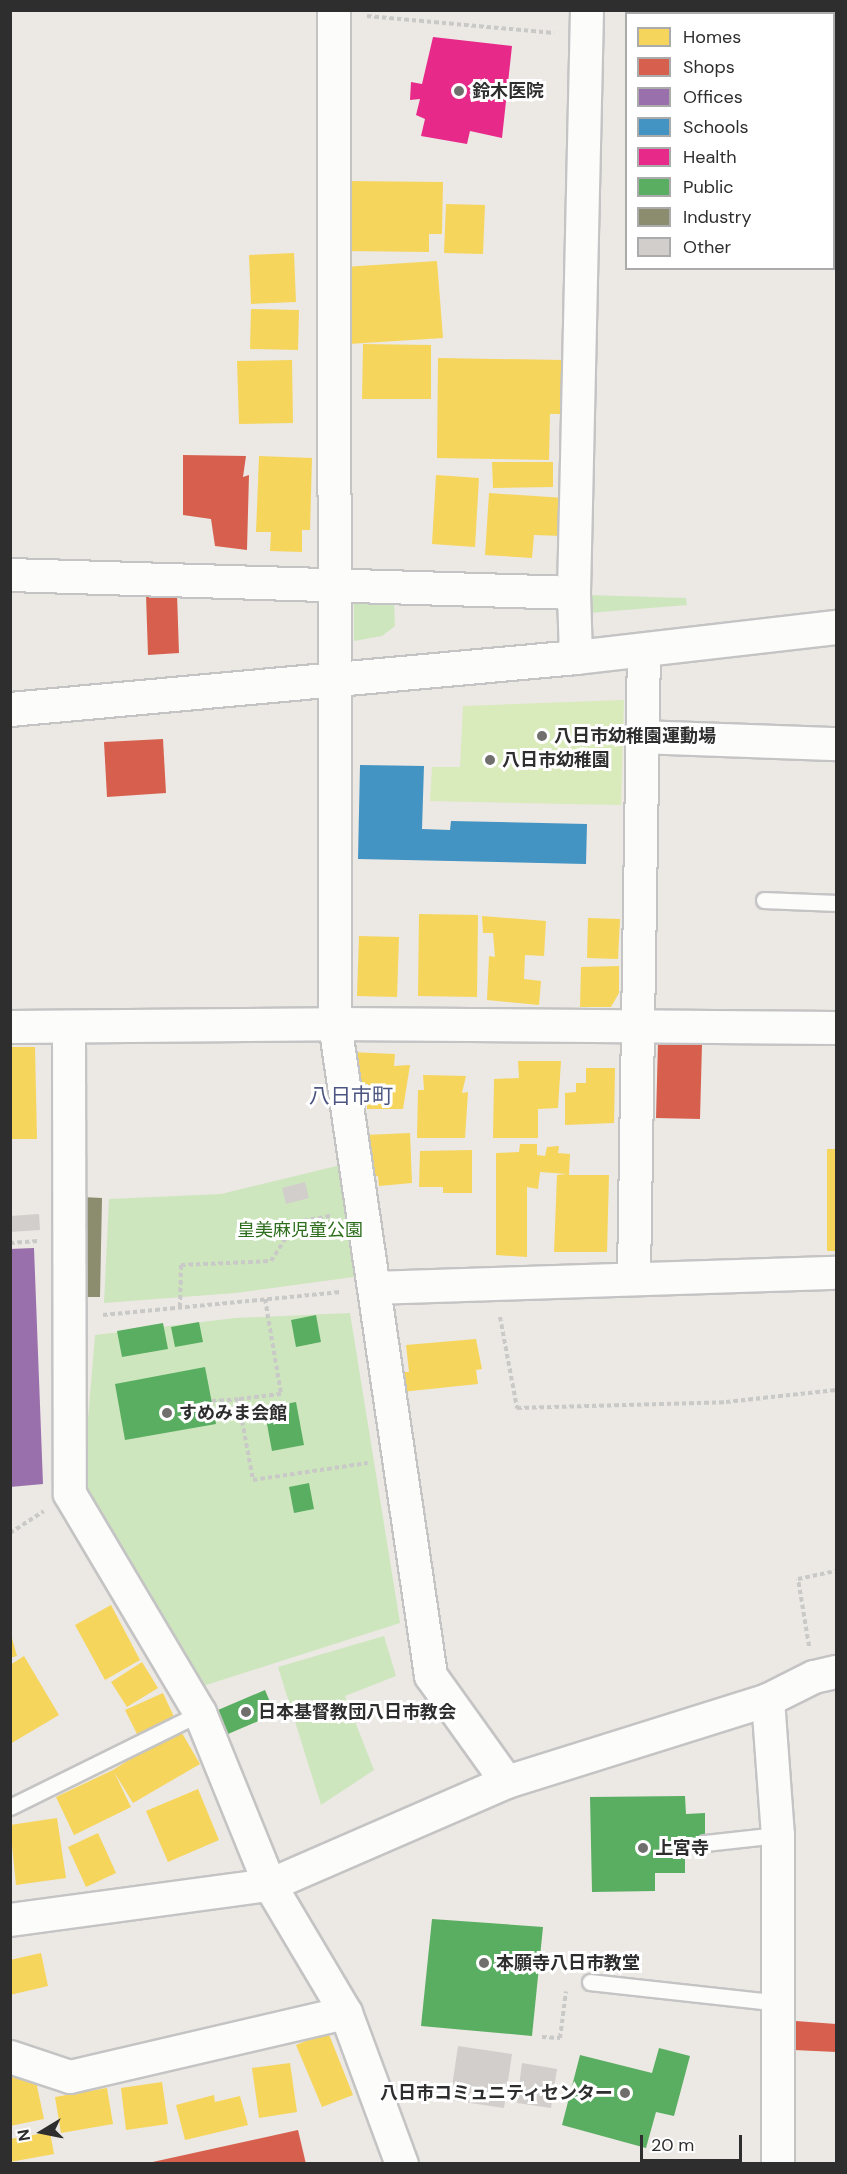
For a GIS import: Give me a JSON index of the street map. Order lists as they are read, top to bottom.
{
  "districts": ["八日市町"],
  "parks": ["皇美麻児童公園"],
  "places": [
    "鈴木医院",
    "八日市幼稚園運動場",
    "八日市幼稚園",
    "すめみま会館",
    "日本基督教団八日市教会",
    "上宮寺",
    "本願寺八日市教堂",
    "八日市コミュニティセンター"
  ],
  "legend": [
    "Homes",
    "Shops",
    "Offices",
    "Schools",
    "Health",
    "Public",
    "Industry",
    "Other"
  ],
  "scale_bar": "20 m",
  "north": "left"
}
